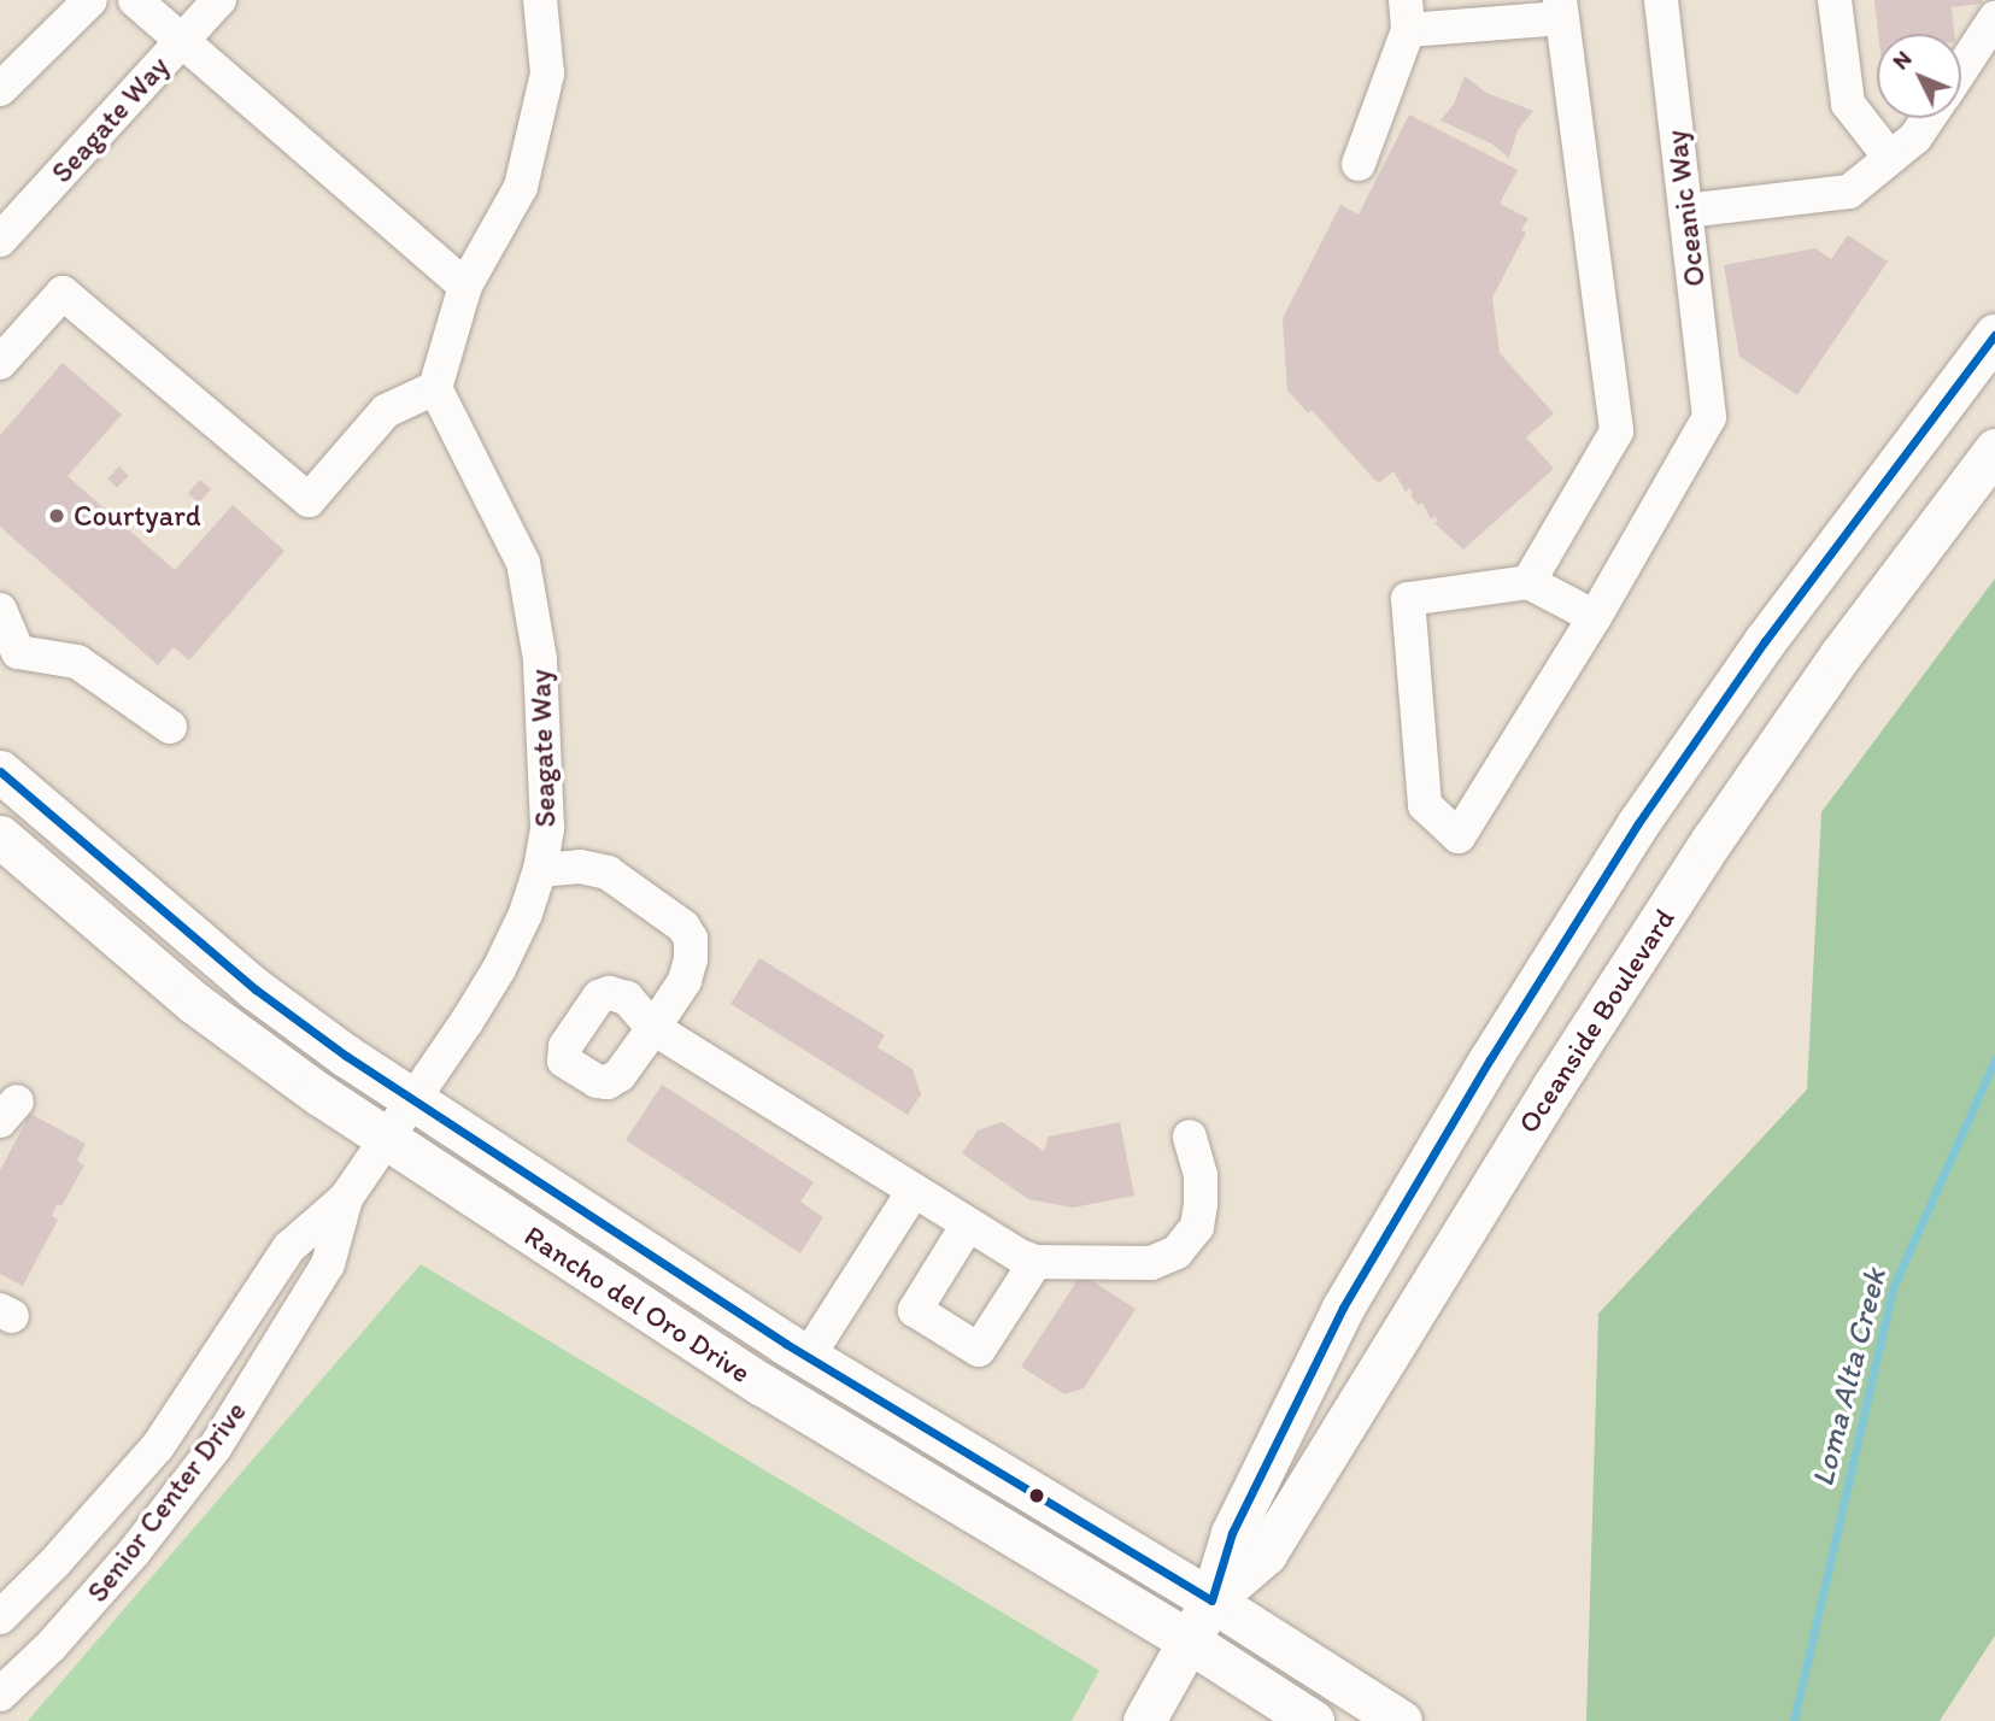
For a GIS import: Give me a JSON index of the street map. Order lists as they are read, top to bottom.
{
  "streets": {
    "main road": ["Oceanside Boulevard", "Rancho del Oro Drive"],
    "street": ["Seagate Way", "Oceanic Way", "Senior Center Drive"]
  },
  "crossings": [
    ["Seagate Way", "Rancho del Oro Drive"],
    ["Seagate Way", "Senior Center Drive"],
    ["Oceanside Boulevard", "Rancho del Oro Drive"],
    ["Rancho del Oro Drive", "Senior Center Drive"]
  ],
  "water": ["Loma Alta Creek"],
  "places": ["Courtyard"],
  "north": "top left"
}
